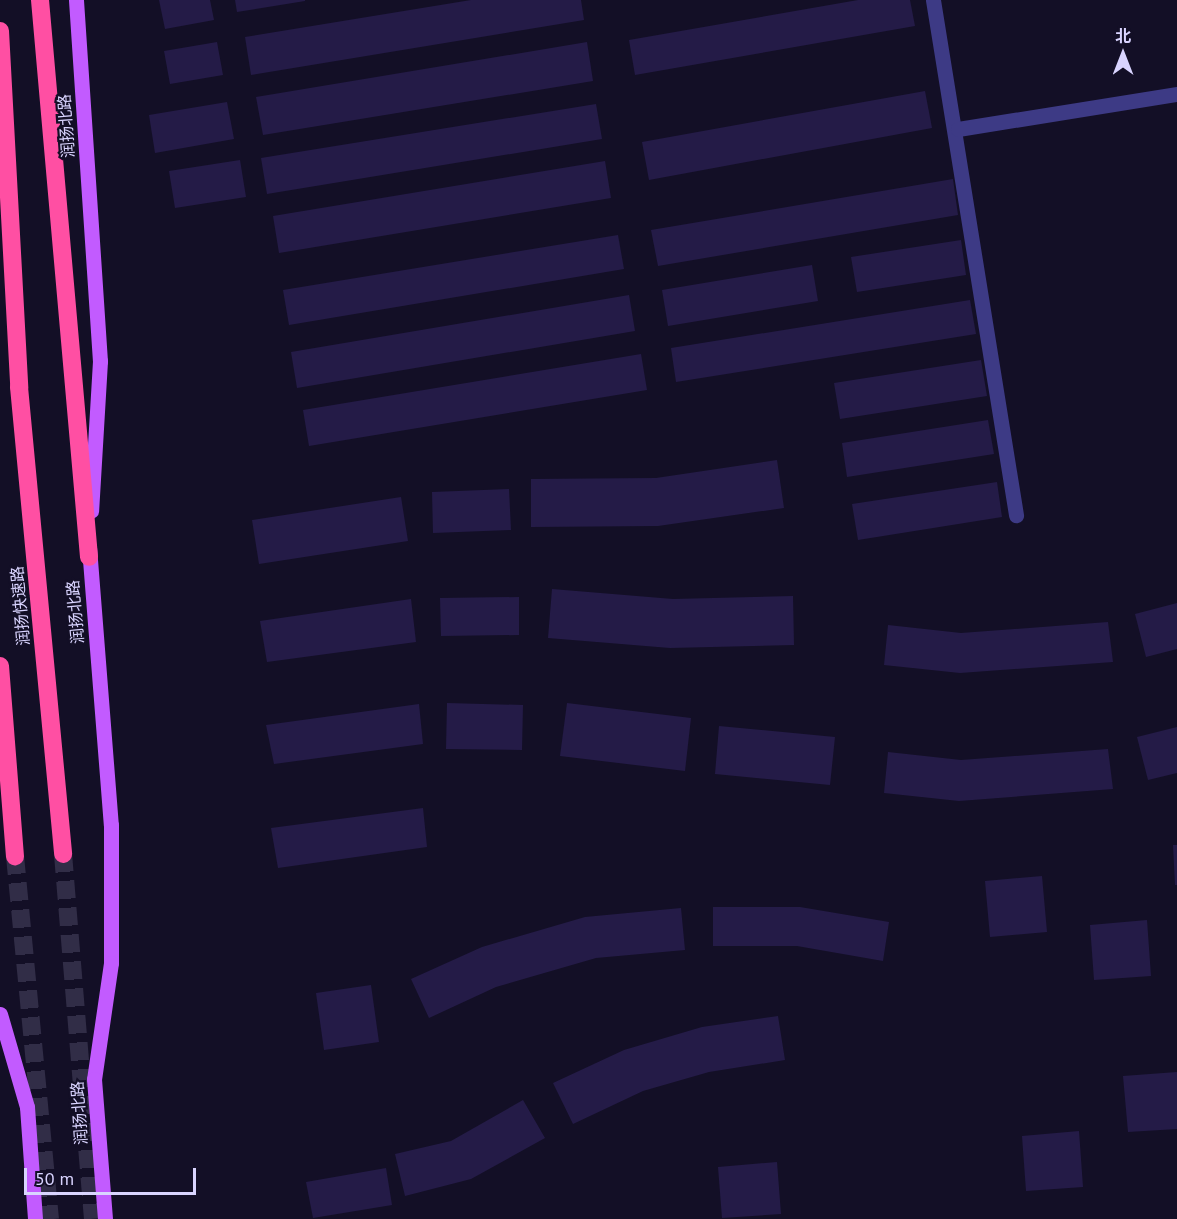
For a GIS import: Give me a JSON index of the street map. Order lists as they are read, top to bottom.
{
  "streets": {
    "highway": ["润扬快速路"],
    "main road": ["润扬北路"]
  },
  "scale_bar": "50 m",
  "north": "top"
}
